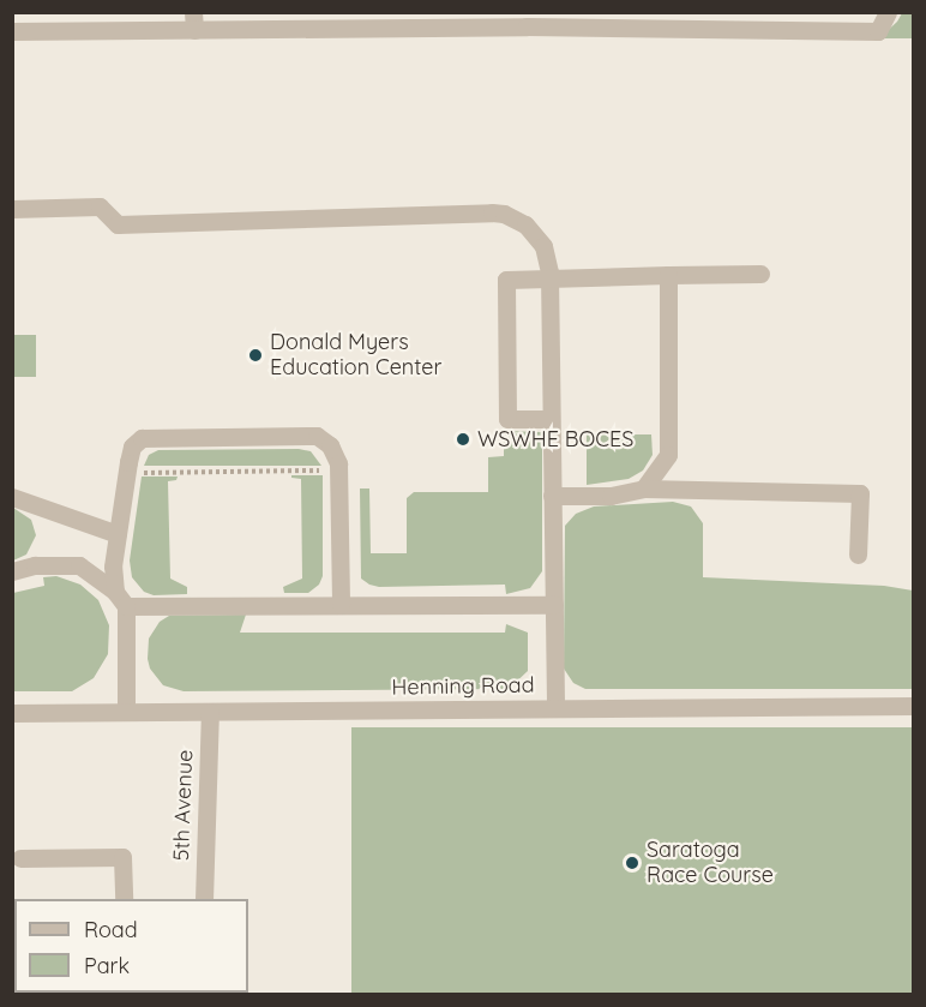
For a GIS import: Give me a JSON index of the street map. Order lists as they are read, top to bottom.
{
  "streets": {
    "street": ["Henning Road", "5th Avenue"]
  },
  "crossings": [
    ["Henning Road", "5th Avenue"]
  ],
  "places": ["Donald Myers Education Center", "WSWHE BOCES", "Saratoga Race Course"],
  "legend": ["Road", "Park"]
}
